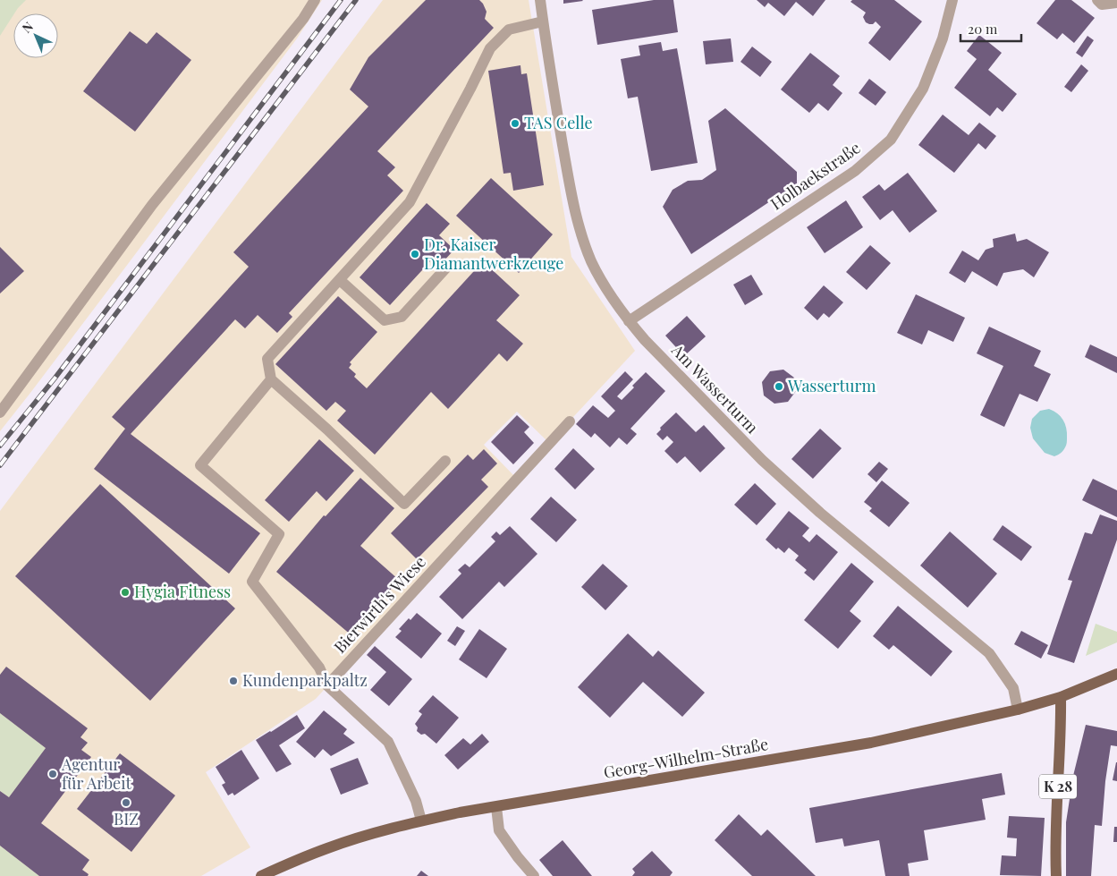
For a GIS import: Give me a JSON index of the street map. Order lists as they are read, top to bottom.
{
  "streets": {
    "main road": ["Georg-Wilhelm-Straße", "K 28"],
    "street": ["Holbaekstraße", "Am Wasserturm", "Bierwirth's Wiese"]
  },
  "crossings": [
    ["Holbaekstraße", "Am Wasserturm"],
    ["Am Wasserturm", "Georg-Wilhelm-Straße"],
    ["Georg-Wilhelm-Straße", "K 28"]
  ],
  "places": [
    "TAS Celle",
    "Dr. Kaiser Diamantwerkzeuge",
    "Wasserturm",
    "Hygia Fitness",
    "Kundenparkpaltz",
    "Agentur für Arbeit",
    "BIZ"
  ],
  "scale_bar": "20 m",
  "north": "top left"
}
